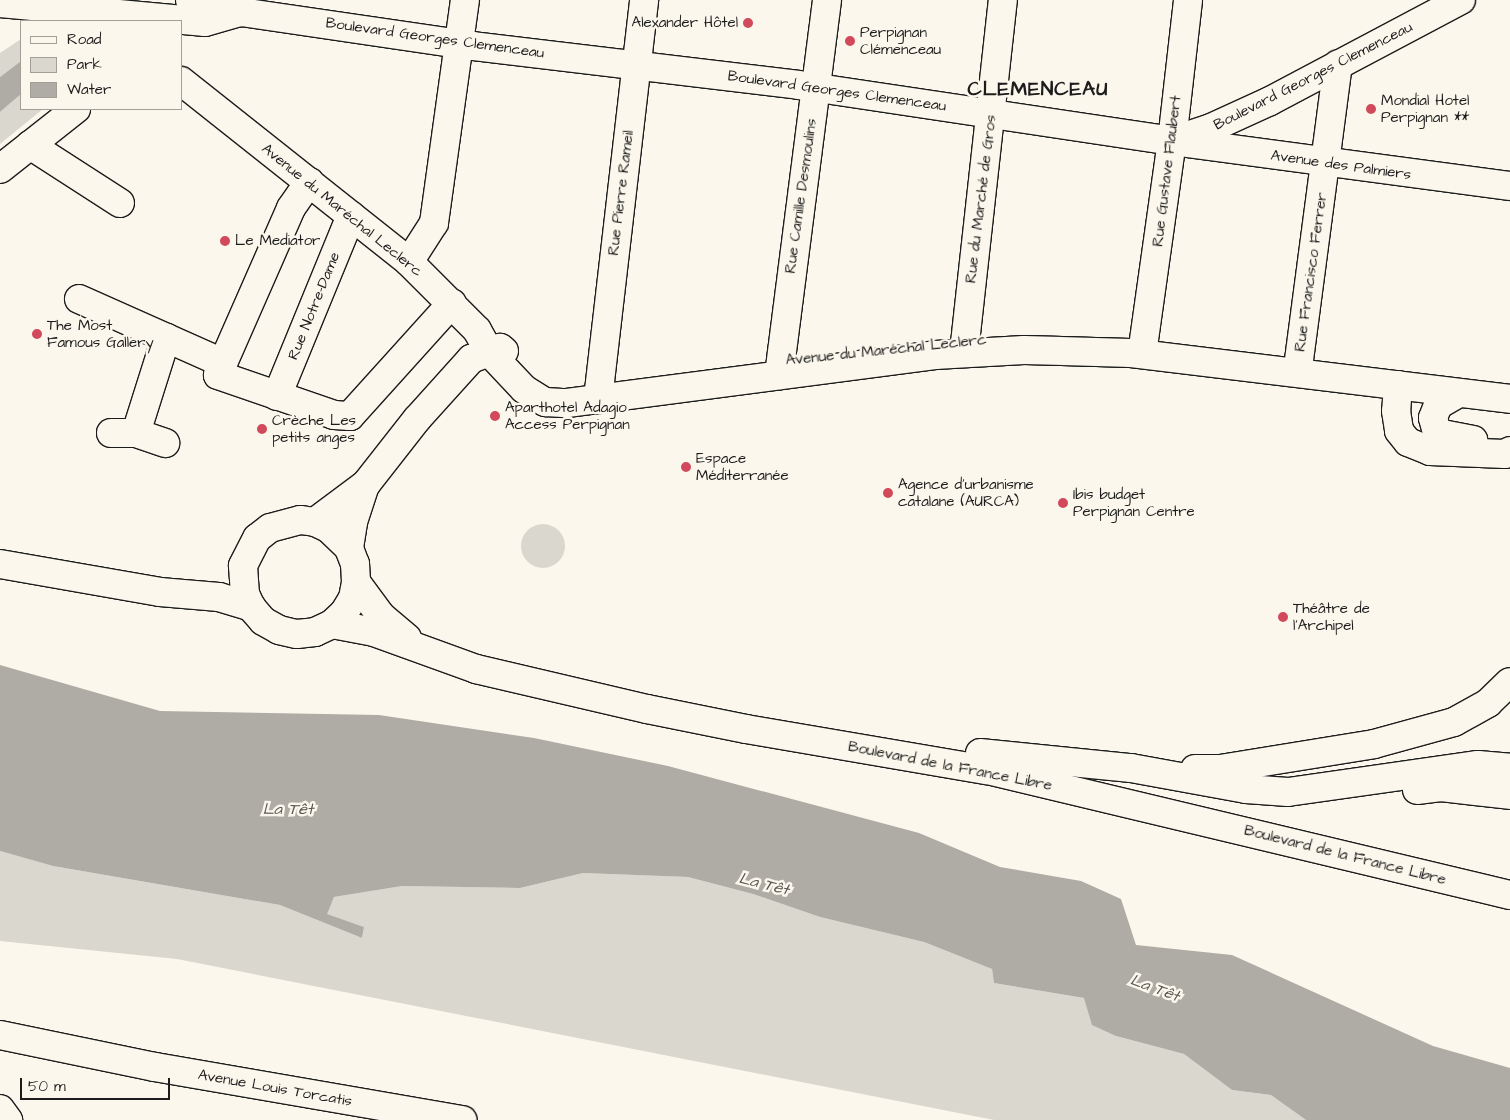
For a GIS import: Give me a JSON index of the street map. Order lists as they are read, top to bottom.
{
  "streets": {
    "street": [
      "Boulevard Georges Clemenceau",
      "Avenue des Palmiers",
      "Rue Gustave Flaubert",
      "Rue Pierre Rameil",
      "Rue Camille Desmoulins",
      "Rue du Marché de Gros",
      "Avenue du Maréchal Leclerc",
      "Rue Francisco Ferrer",
      "Rue Notre-Dame",
      "Boulevard de la France Libre",
      "Avenue Louis Torcatis"
    ]
  },
  "crossings": [
    ["Boulevard Georges Clemenceau", "Avenue des Palmiers"],
    ["Boulevard Georges Clemenceau", "Rue Gustave Flaubert"],
    ["Boulevard Georges Clemenceau", "Rue Pierre Rameil"],
    ["Boulevard Georges Clemenceau", "Rue Camille Desmoulins"],
    ["Boulevard Georges Clemenceau", "Rue du Marché de Gros"],
    ["Boulevard Georges Clemenceau", "Rue Francisco Ferrer"],
    ["Avenue des Palmiers", "Rue Gustave Flaubert"],
    ["Avenue des Palmiers", "Rue Francisco Ferrer"],
    ["Rue Gustave Flaubert", "Avenue du Maréchal Leclerc"],
    ["Rue Pierre Rameil", "Avenue du Maréchal Leclerc"],
    ["Rue Camille Desmoulins", "Avenue du Maréchal Leclerc"],
    ["Rue du Marché de Gros", "Avenue du Maréchal Leclerc"],
    ["Avenue du Maréchal Leclerc", "Rue Francisco Ferrer"],
    ["Avenue du Maréchal Leclerc", "Rue Notre-Dame"]
  ],
  "districts": ["CLEMENCEAU"],
  "water": ["La Têt"],
  "places": [
    "Alexander Hôtel",
    "Perpignan Clémenceau",
    "Mondial Hotel Perpignan **",
    "Le Mediator",
    "The Most Famous Gallery",
    "Aparthotel Adagio Access Perpignan",
    "Crèche Les petits anges",
    "Espace Méditerranée",
    "Agence d'urbanisme catalane (AURCA)",
    "Ibis budget Perpignan Centre",
    "Théâtre de l'Archipel"
  ],
  "legend": ["Road", "Park", "Water"],
  "scale_bar": "50 m"
}
